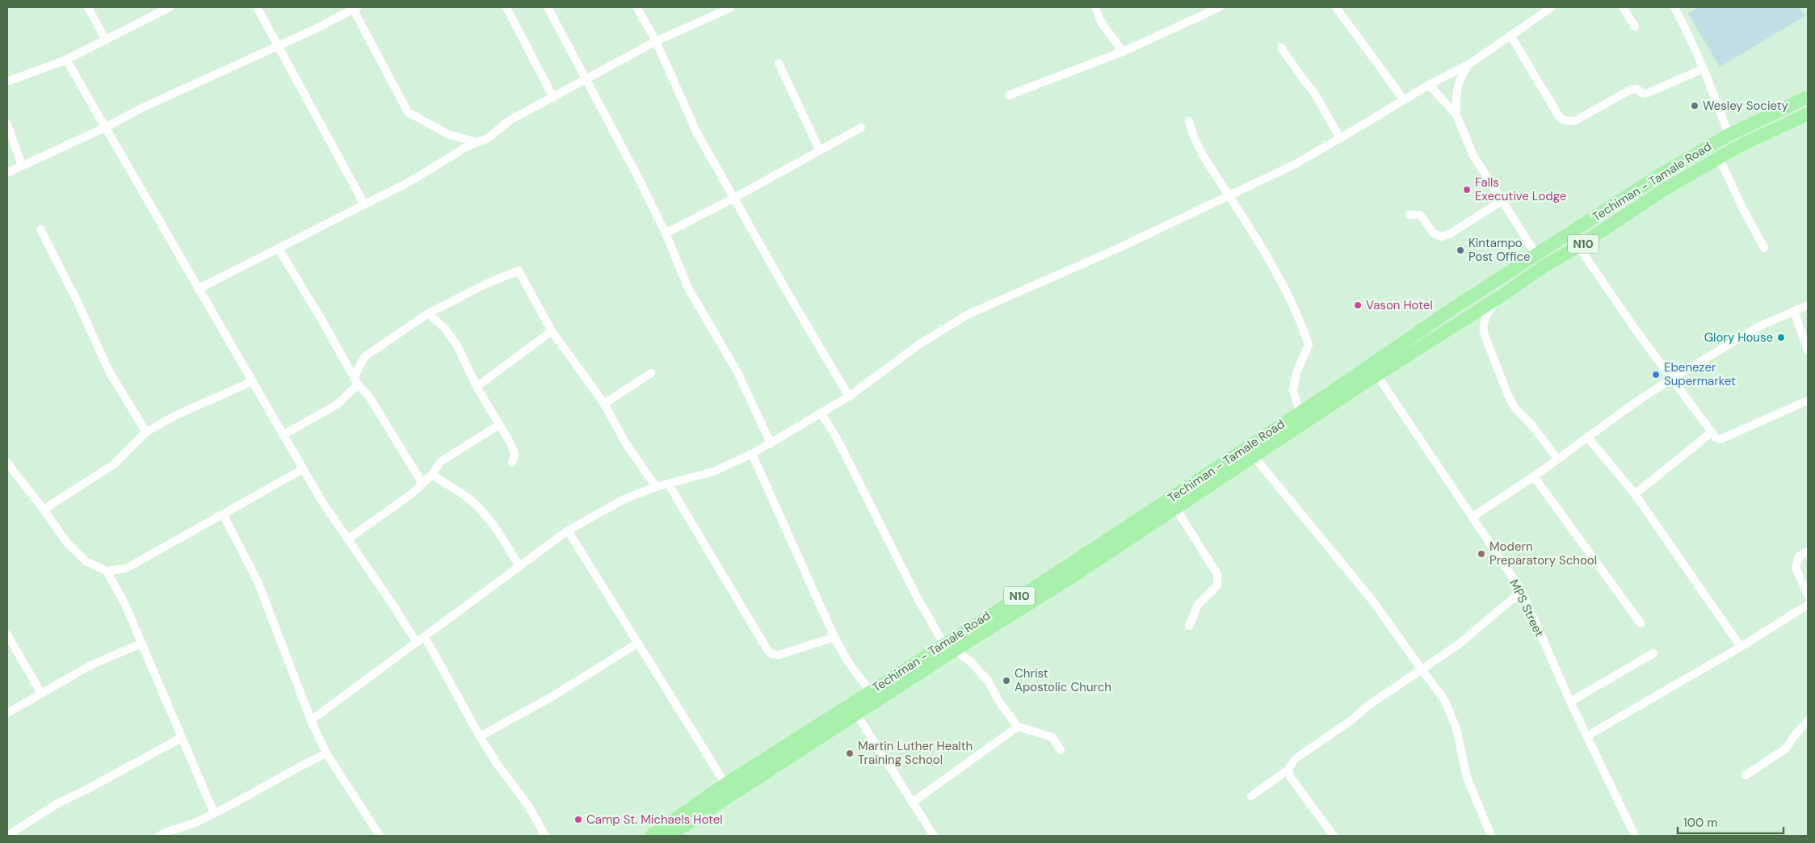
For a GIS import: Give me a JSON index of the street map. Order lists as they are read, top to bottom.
{
  "streets": {
    "highway": ["Techiman - Tamale Road", "N10"],
    "street": ["MPS Street"]
  },
  "crossings": [
    ["Techiman - Tamale Road", "MPS Street"]
  ],
  "places": [
    "Wesley Society",
    "Falls Executive Lodge",
    "Kintampo Post Office",
    "Vason Hotel",
    "Glory House",
    "Ebenezer Supermarket",
    "Modern Preparatory School",
    "Christ Apostolic Church",
    "Martin Luther Health Training School",
    "Camp St. Michaels Hotel"
  ],
  "scale_bar": "100 m"
}
